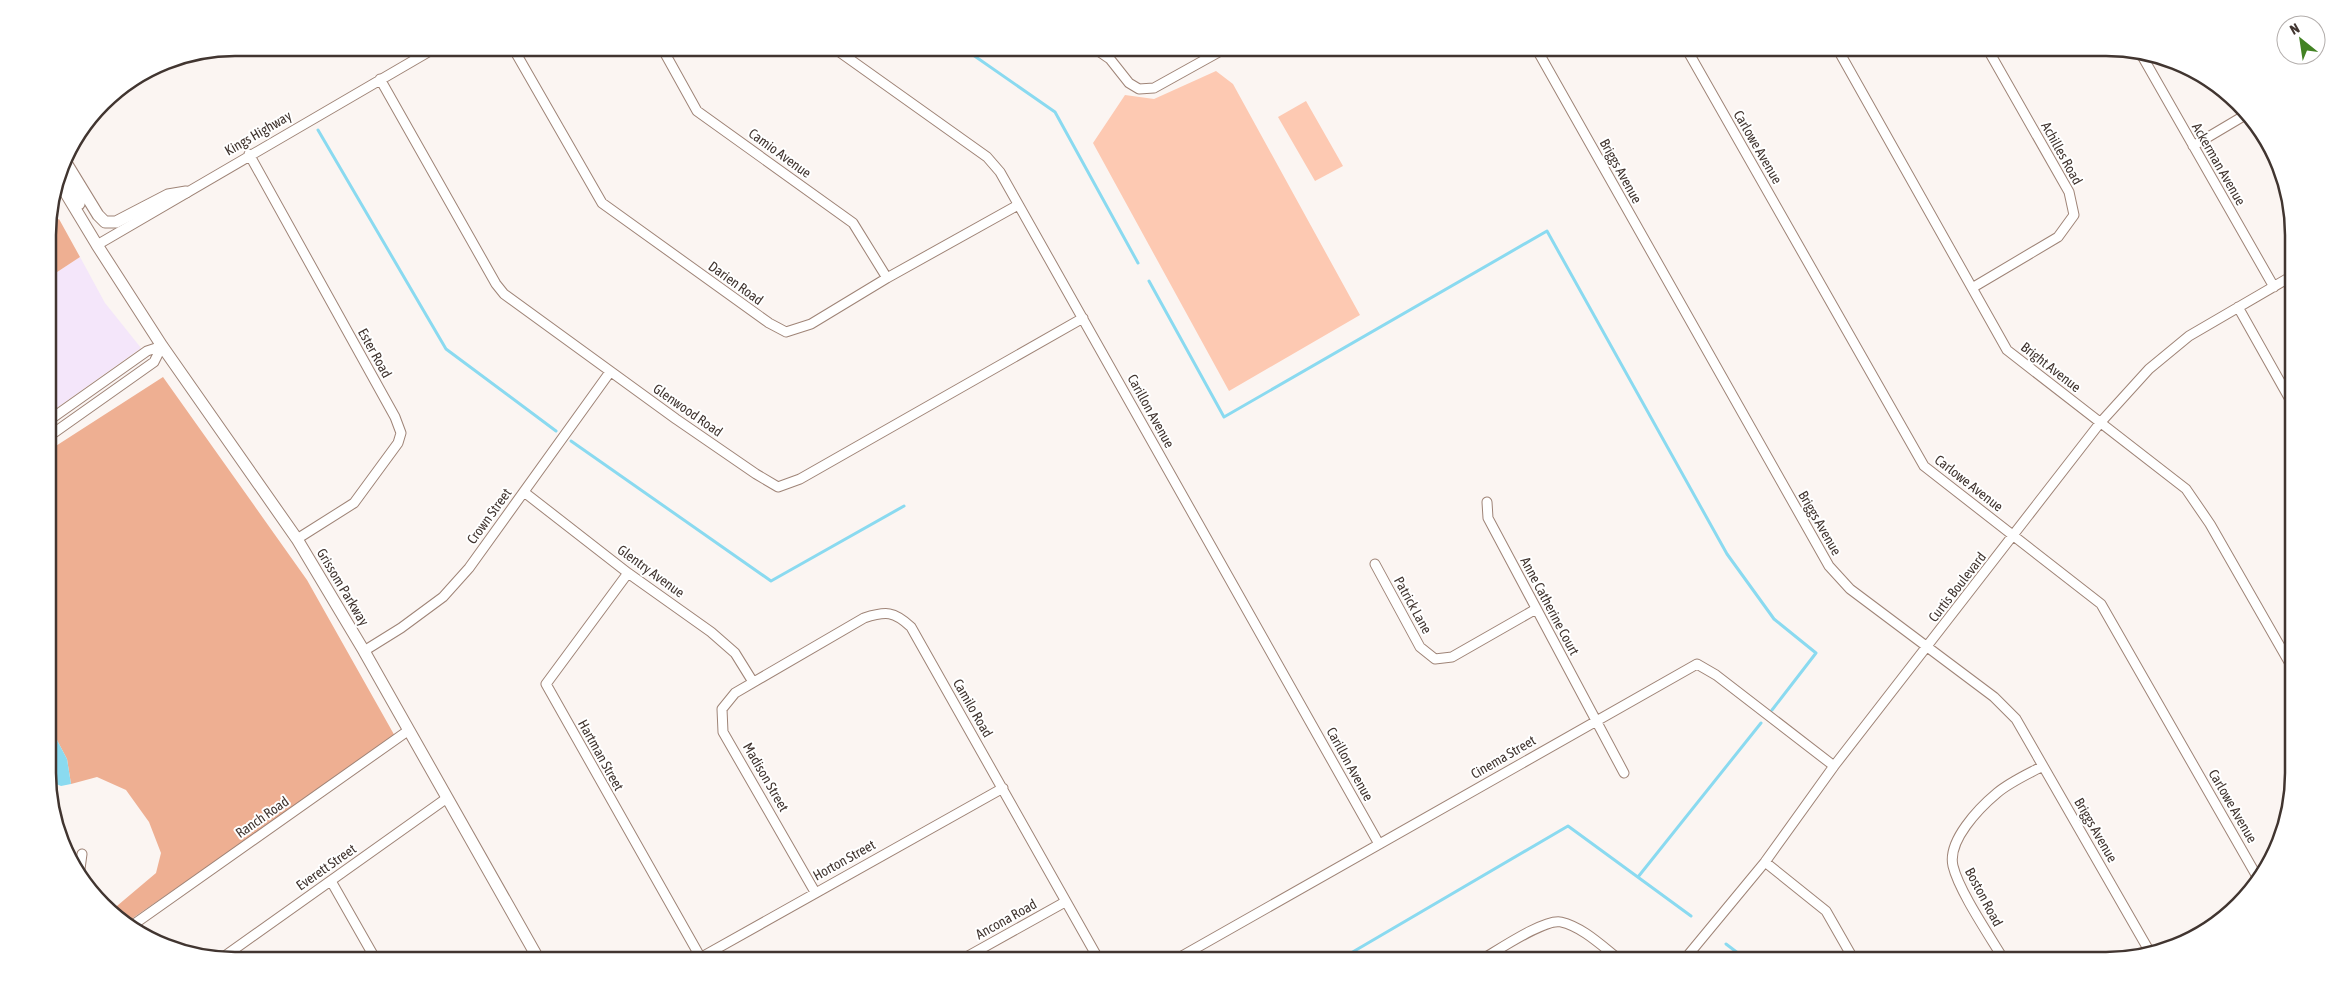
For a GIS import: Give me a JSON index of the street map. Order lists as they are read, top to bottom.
{
  "streets": {
    "main road": ["Grissom Parkway"],
    "street": [
      "Kings Highway",
      "Carlowe Avenue",
      "Camio Avenue",
      "Achilles Road",
      "Ackerman Avenue",
      "Briggs Avenue",
      "Darien Road",
      "Ester Road",
      "Bright Avenue",
      "Glenwood Road",
      "Carillon Avenue",
      "Crown Street",
      "Glentry Avenue",
      "Curtis Boulevard",
      "Patrick Lane",
      "Anne Catherine Court",
      "Camilo Road",
      "Hartman Street",
      "Cinema Street",
      "Madison Street",
      "Ranch Road",
      "Horton Street",
      "Everett Street",
      "Boston Road",
      "Ancona Road"
    ]
  },
  "crossings": [
    ["Kings Highway", "Ester Road"],
    ["Kings Highway", "Glenwood Road"],
    ["Kings Highway", "Grissom Parkway"],
    ["Carlowe Avenue", "Curtis Boulevard"],
    ["Camio Avenue", "Darien Road"],
    ["Achilles Road", "Bright Avenue"],
    ["Ackerman Avenue", "Curtis Boulevard"],
    ["Briggs Avenue", "Curtis Boulevard"],
    ["Briggs Avenue", "Boston Road"],
    ["Darien Road", "Carillon Avenue"],
    ["Ester Road", "Grissom Parkway"],
    ["Bright Avenue", "Curtis Boulevard"],
    ["Glenwood Road", "Carillon Avenue"],
    ["Glenwood Road", "Crown Street"],
    ["Carillon Avenue", "Cinema Street"],
    ["Crown Street", "Glentry Avenue"],
    ["Crown Street", "Grissom Parkway"],
    ["Glentry Avenue", "Camilo Road"],
    ["Glentry Avenue", "Hartman Street"],
    ["Glentry Avenue", "Madison Street"],
    ["Grissom Parkway", "Ranch Road"],
    ["Grissom Parkway", "Everett Street"],
    ["Curtis Boulevard", "Cinema Street"],
    ["Patrick Lane", "Anne Catherine Court"],
    ["Anne Catherine Court", "Cinema Street"],
    ["Camilo Road", "Madison Street"],
    ["Camilo Road", "Horton Street"],
    ["Camilo Road", "Ancona Road"],
    ["Madison Street", "Horton Street"]
  ],
  "north": "top left"
}
